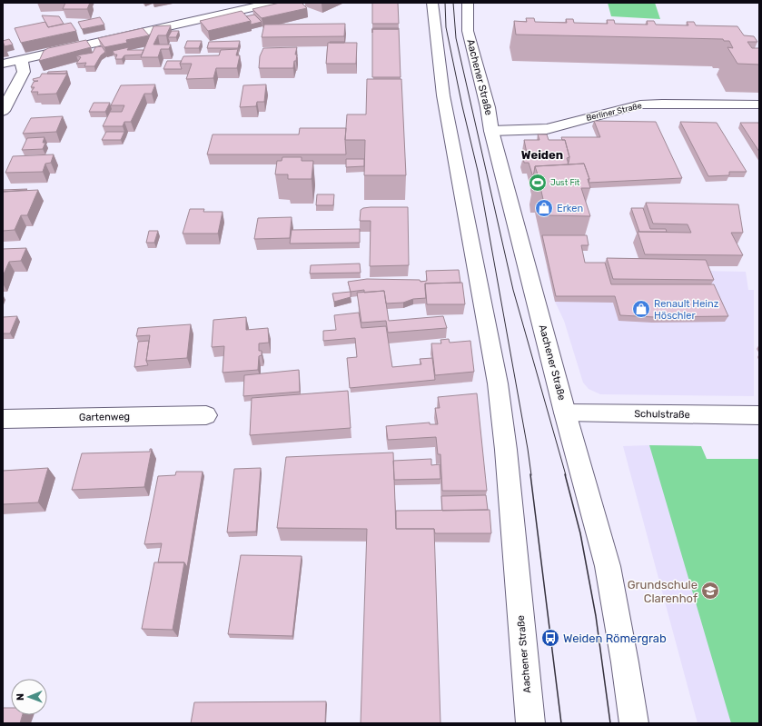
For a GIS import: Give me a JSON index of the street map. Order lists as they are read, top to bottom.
{
  "streets": {
    "main road": [
      "Aachener Straße",
      "Berliner Straße",
      "Schulstraße",
      "Gartenweg"
    ]
  },
  "crossings": [
    ["Aachener Straße", "Berliner Straße"],
    ["Aachener Straße", "Schulstraße"]
  ],
  "districts": ["Weiden"],
  "places": {
    "sports": ["Just Fit"],
    "shop": ["Erken", "Renault Heinz Höschler"],
    "school or university": ["Grundschule Clarenhof"],
    "bus stop": ["Weiden Römergrab"]
  },
  "north": "left"
}
